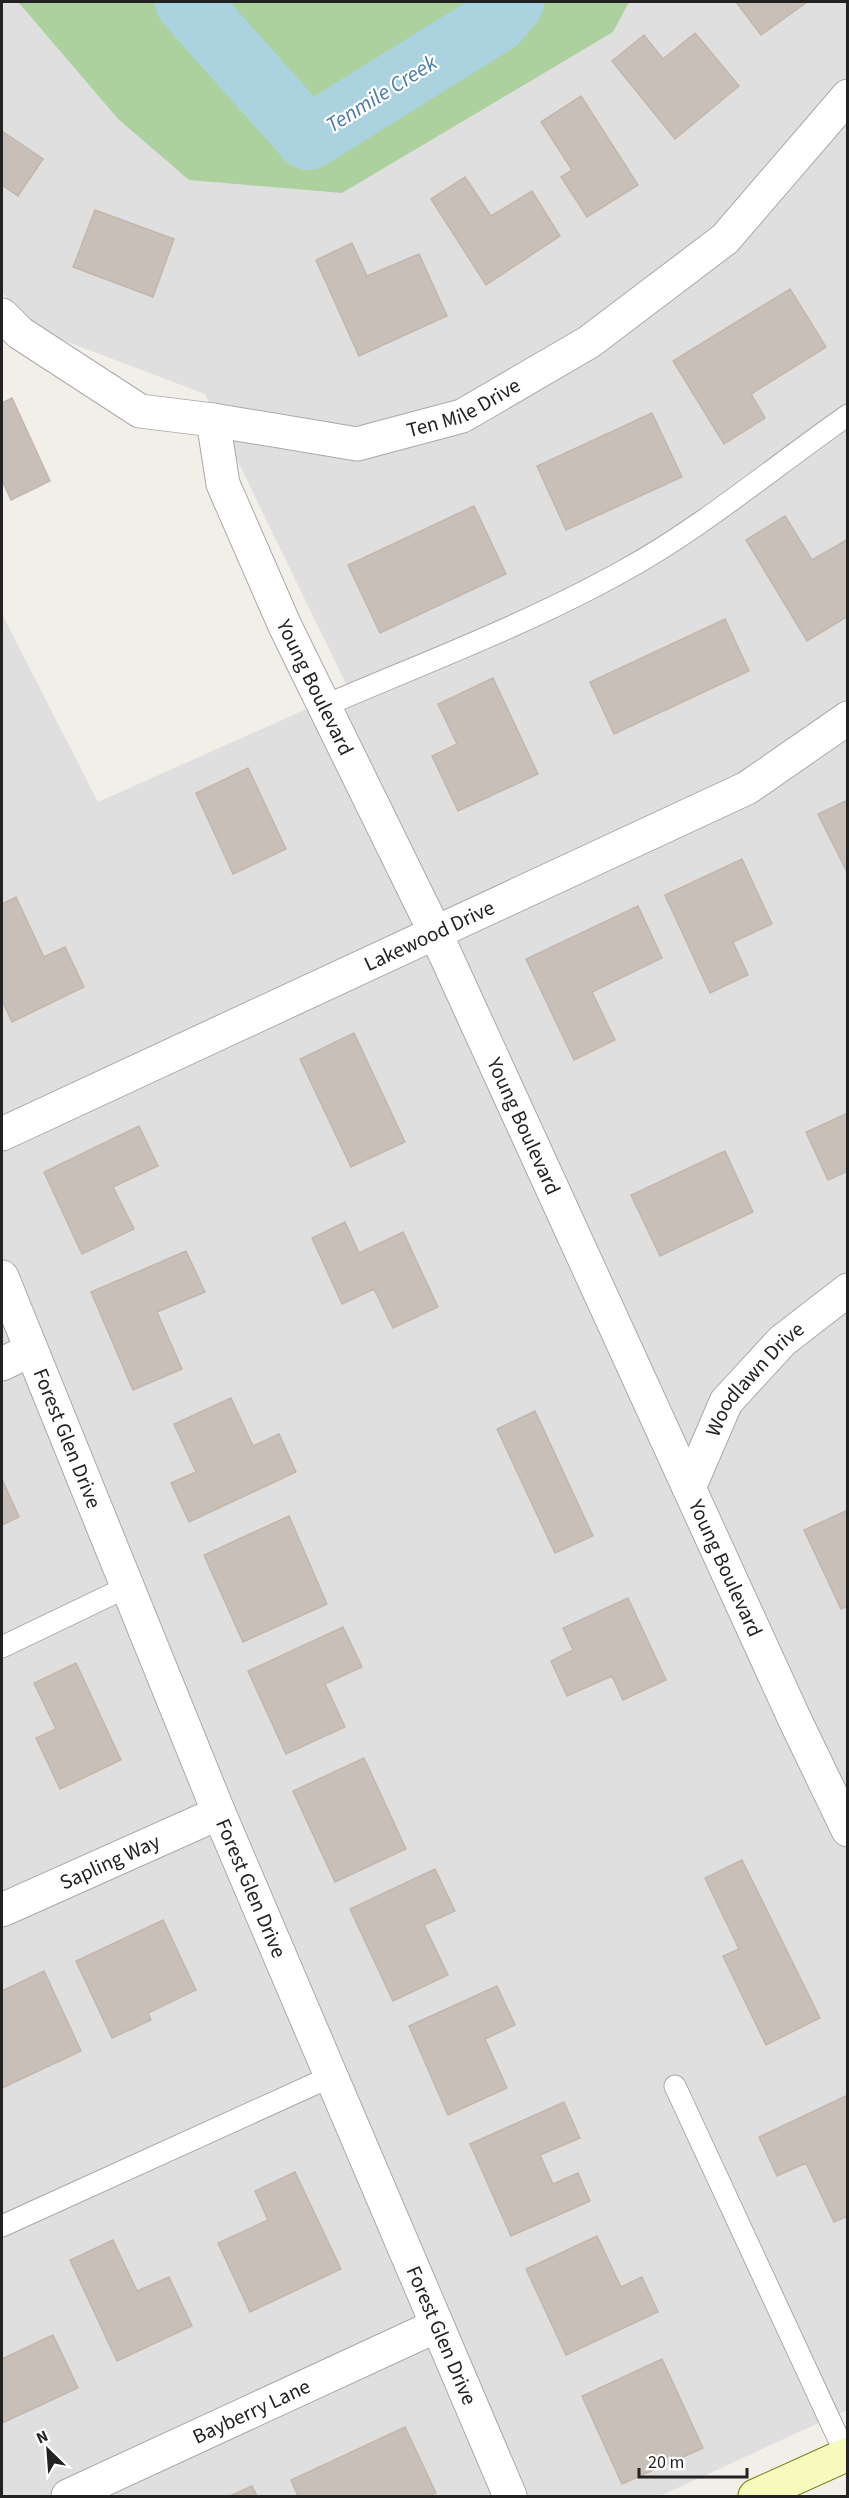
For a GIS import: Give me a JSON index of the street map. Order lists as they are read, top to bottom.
{
  "streets": {
    "street": [
      "Ten Mile Drive",
      "Young Boulevard",
      "Lakewood Drive",
      "Woodlawn Drive",
      "Forest Glen Drive",
      "Sapling Way",
      "Bayberry Lane"
    ]
  },
  "crossings": [
    ["Ten Mile Drive", "Young Boulevard"],
    ["Young Boulevard", "Lakewood Drive"],
    ["Young Boulevard", "Woodlawn Drive"],
    ["Forest Glen Drive", "Sapling Way"],
    ["Forest Glen Drive", "Bayberry Lane"]
  ],
  "water": ["Tenmile Creek"],
  "scale_bar": "20 m",
  "north": "top left"
}
